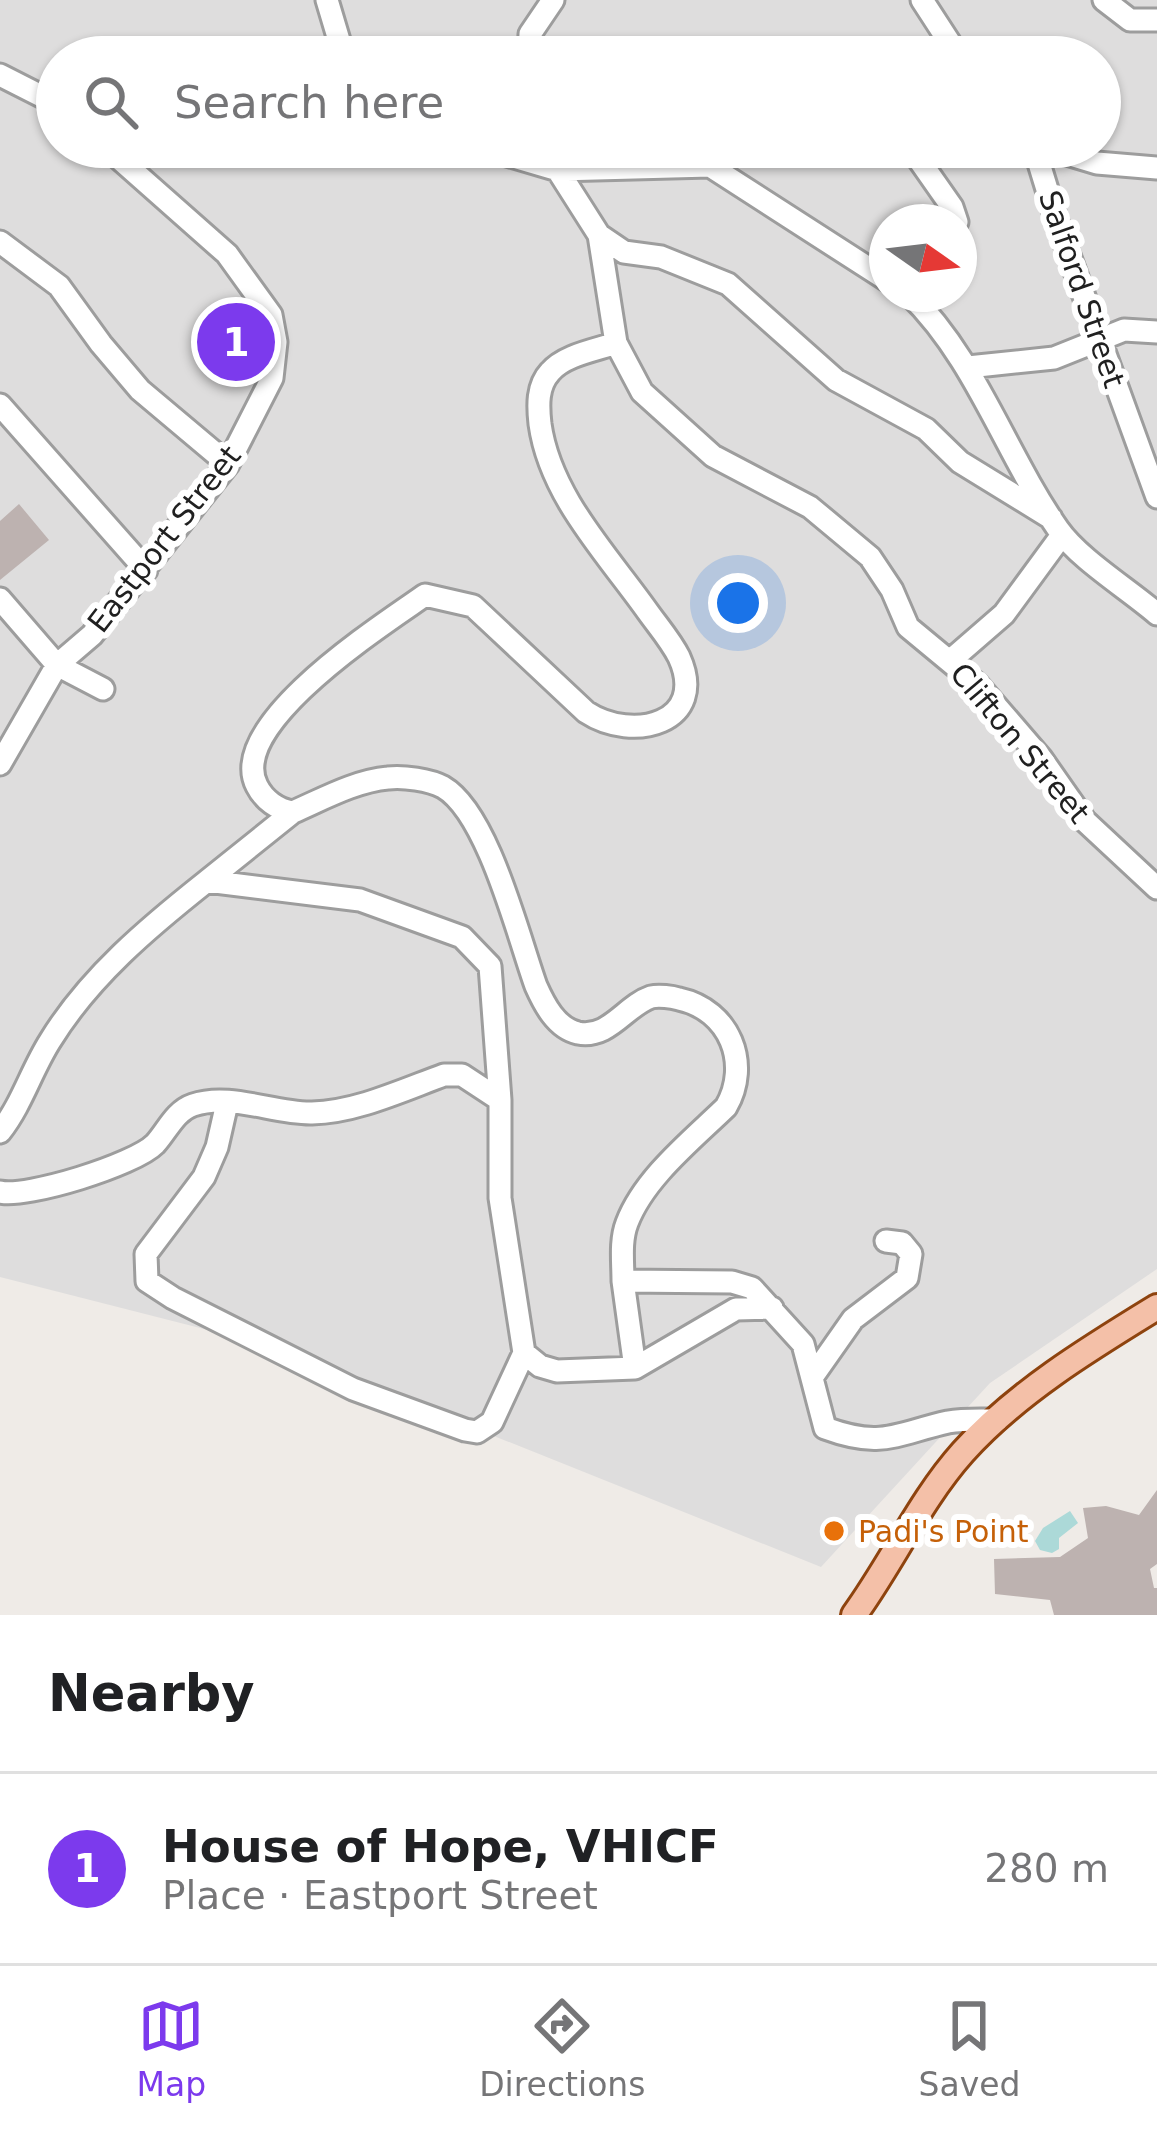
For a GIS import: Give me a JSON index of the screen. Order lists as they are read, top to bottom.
{
  "streets": {
    "street": ["Salford Street", "Eastport Street", "Clifton Street"]
  },
  "places": ["Padi's Point"],
  "north": "right",
  "page": {
    "search": "Search here",
    "pins": "1",
    "heading": "Nearby",
    "list": [
      {
        "mark": "1",
        "name": "House of Hope, VHICF",
        "note": "Place · Eastport Street",
        "value": "280 m"
      }
    ],
    "nav": ["Map", "Directions", "Saved"]
  }
}
